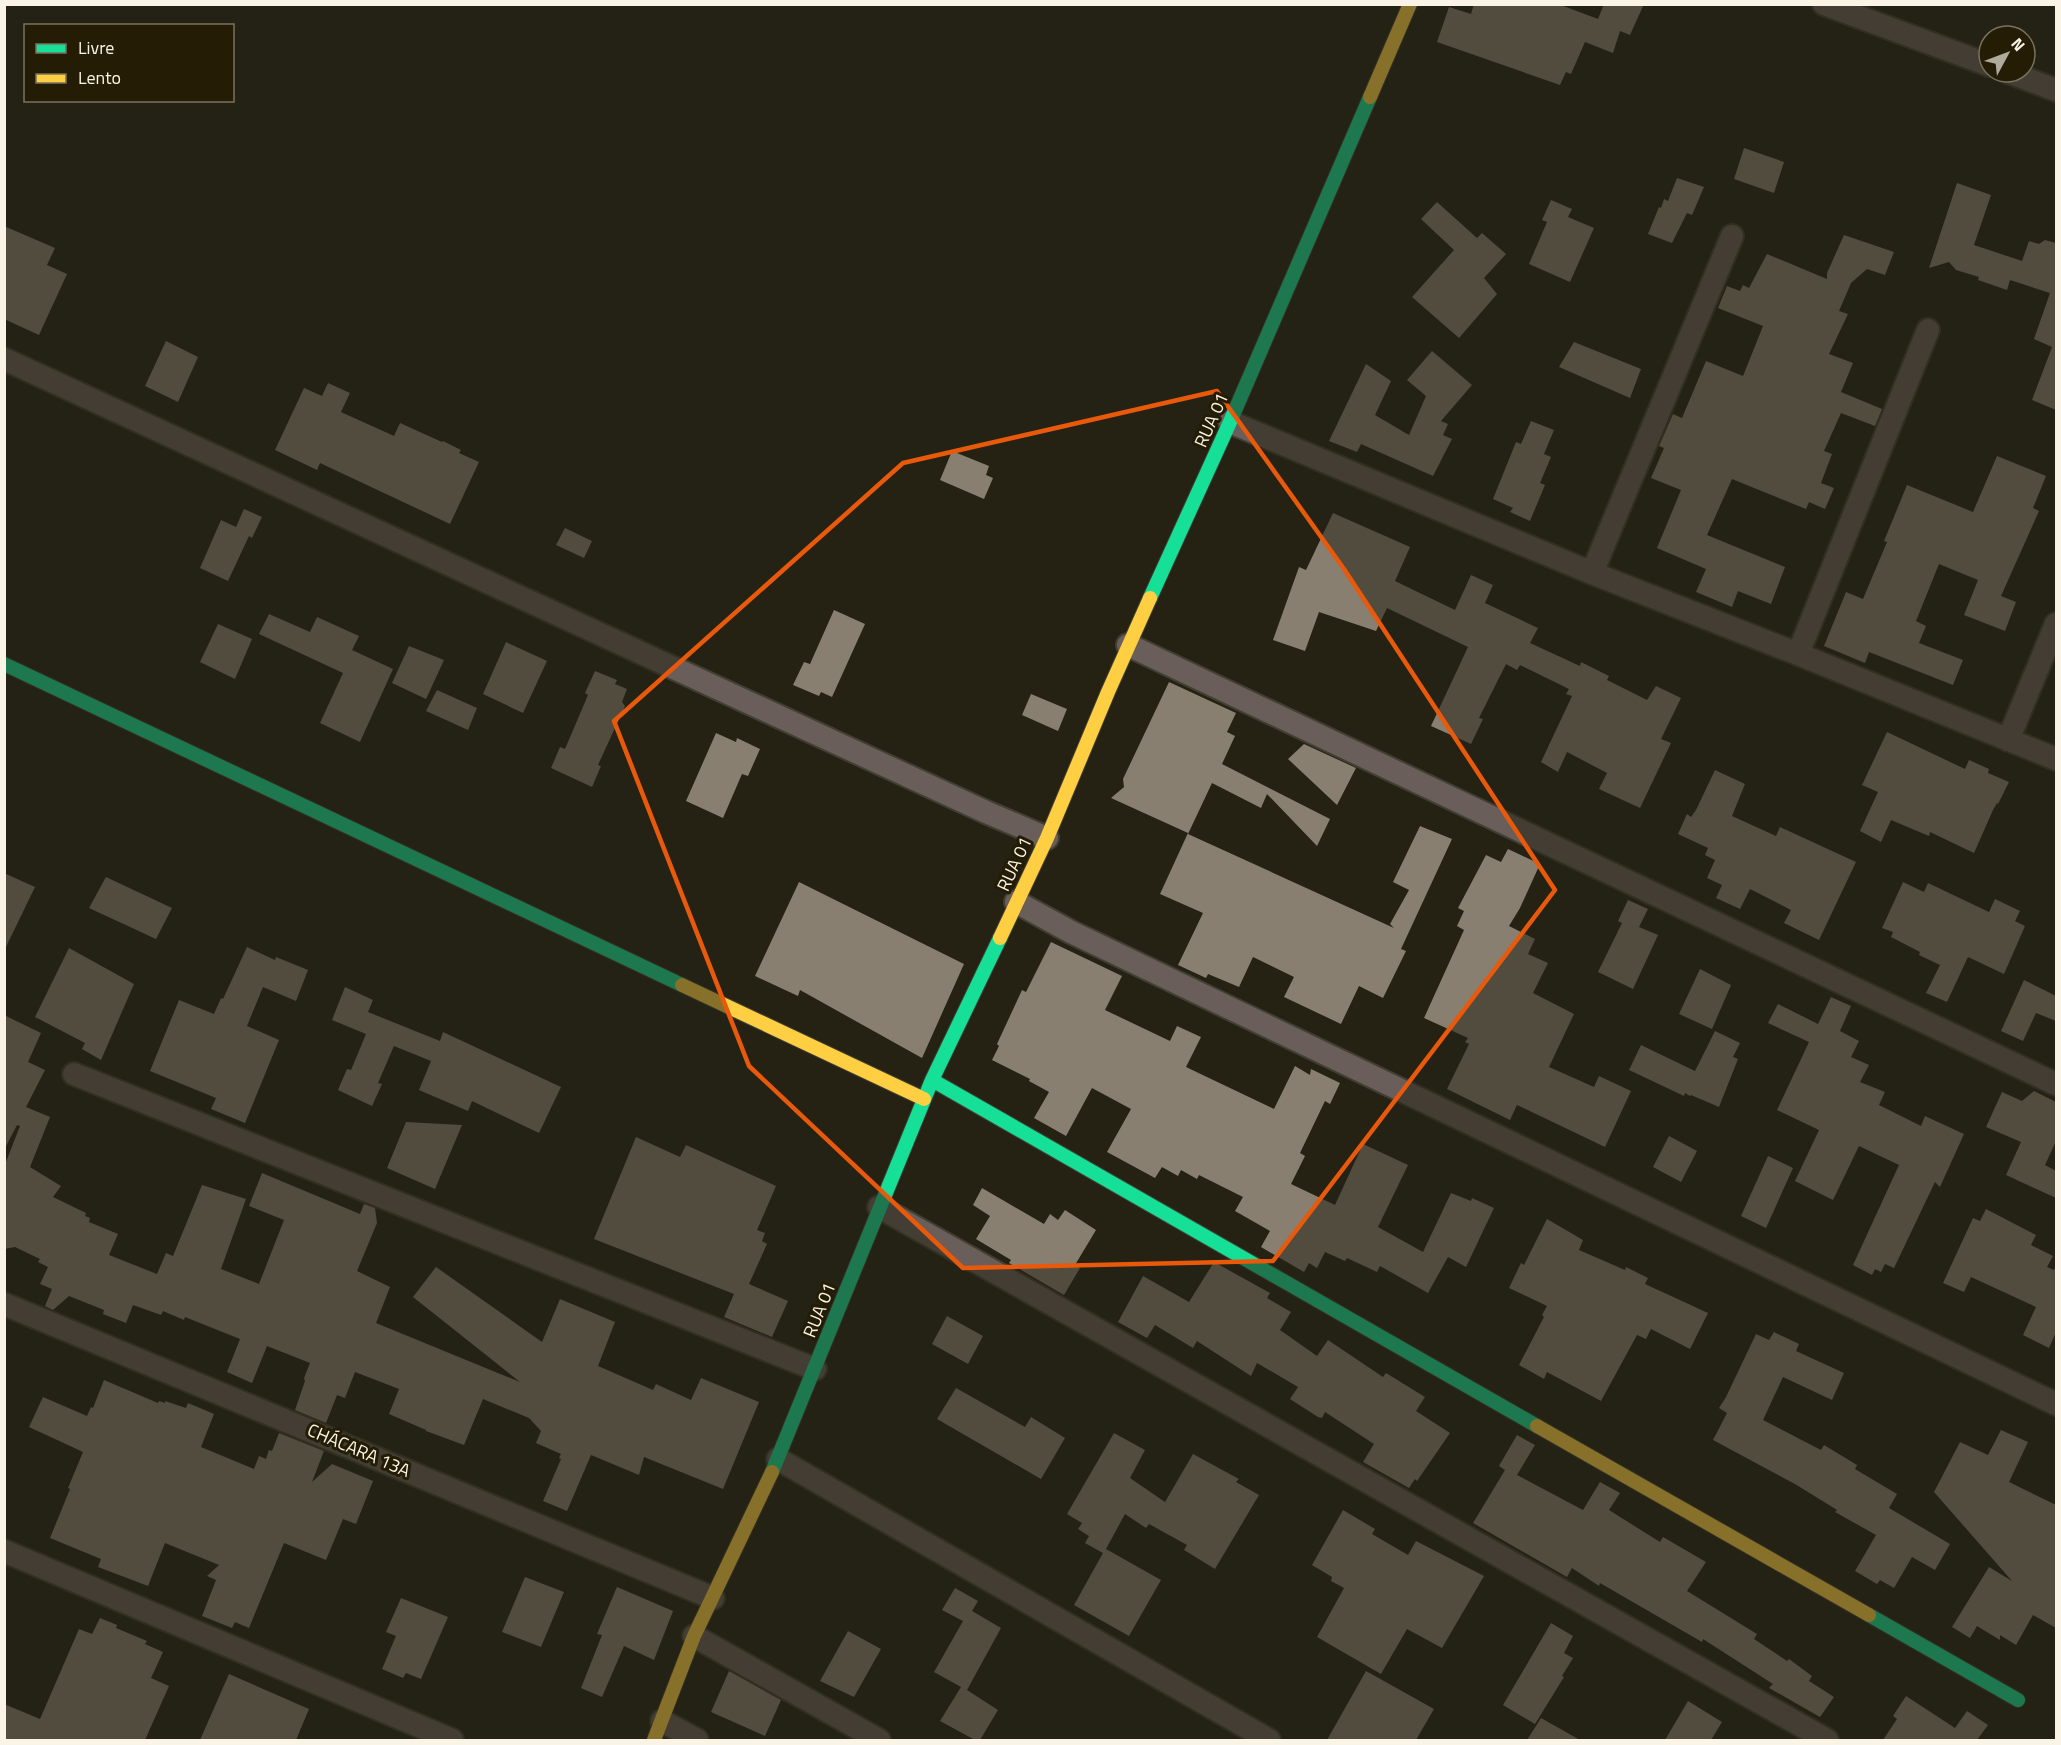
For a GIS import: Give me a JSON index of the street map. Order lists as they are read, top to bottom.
{
  "streets": {
    "street": ["RUA 01", "CHÁCARA 13A"]
  },
  "crossings": [
    ["RUA 01", "CHÁCARA 13A"]
  ],
  "legend": ["Livre", "Lento"],
  "north": "top right"
}
